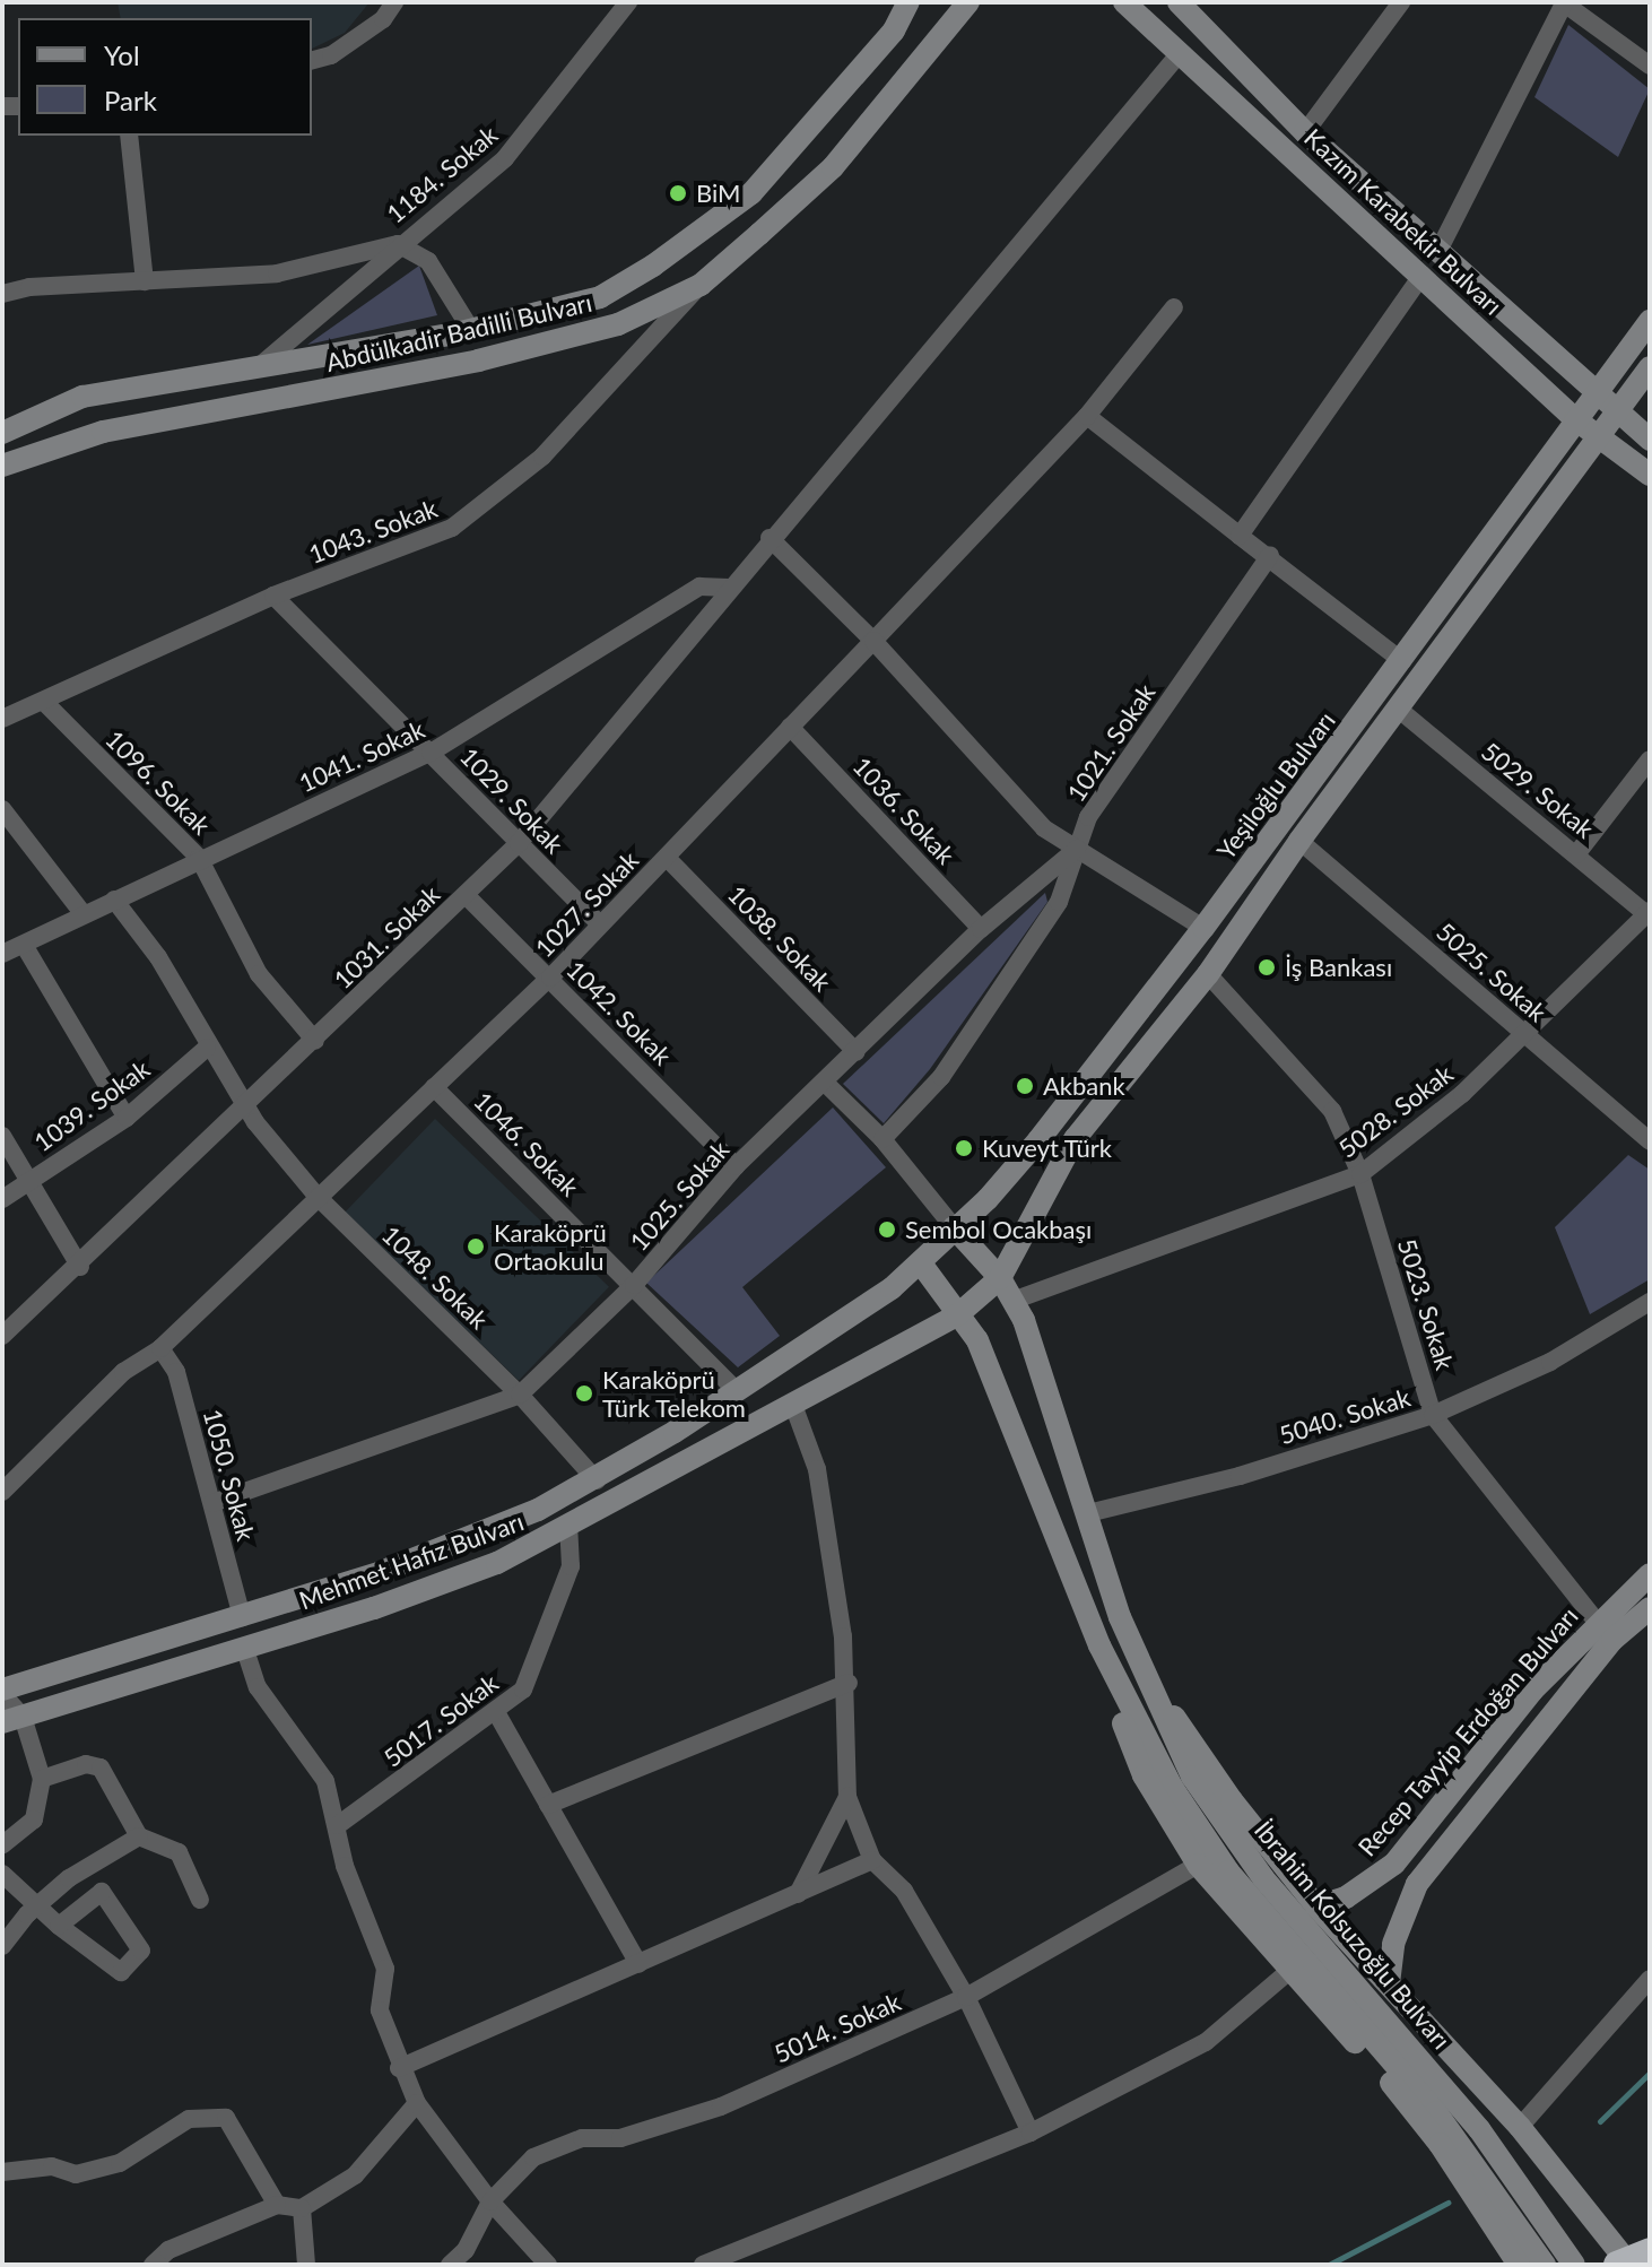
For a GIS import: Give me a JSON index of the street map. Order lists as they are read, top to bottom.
{
  "streets": {
    "main road": [
      "Kazım Karabekir Bulvarı",
      "Abdülkadir Badilli Bulvarı",
      "Yeşiloğlu Bulvarı",
      "Mehmet Hafız Bulvarı",
      "Recep Tayyip Erdoğan Bulvarı",
      "İbrahim Kolsuzoğlu Bulvarı"
    ],
    "street": [
      "1184. Sokak",
      "1043. Sokak",
      "1021. Sokak",
      "1041. Sokak",
      "1096. Sokak",
      "5029. Sokak",
      "1029. Sokak",
      "1036. Sokak",
      "1027. Sokak",
      "1031. Sokak",
      "1038. Sokak",
      "5025. Sokak",
      "1042. Sokak",
      "1039. Sokak",
      "5028. Sokak",
      "1046. Sokak",
      "1025. Sokak",
      "1048. Sokak",
      "5023. Sokak",
      "5040. Sokak",
      "1050. Sokak",
      "5017. Sokak",
      "5014. Sokak"
    ]
  },
  "crossings": [
    ["1184. Sokak", "Abdülkadir Badilli Bulvarı"],
    ["Kazım Karabekir Bulvarı", "Yeşiloğlu Bulvarı"],
    ["Kazım Karabekir Bulvarı", "1031. Sokak"],
    ["Abdülkadir Badilli Bulvarı", "1043. Sokak"],
    ["1043. Sokak", "1096. Sokak"],
    ["1043. Sokak", "1029. Sokak"],
    ["1021. Sokak", "1025. Sokak"],
    ["1041. Sokak", "1096. Sokak"],
    ["1041. Sokak", "1029. Sokak"],
    ["1041. Sokak", "1031. Sokak"],
    ["1041. Sokak", "1048. Sokak"],
    ["1096. Sokak", "1031. Sokak"],
    ["Yeşiloğlu Bulvarı", "5029. Sokak"],
    ["Yeşiloğlu Bulvarı", "5025. Sokak"],
    ["Yeşiloğlu Bulvarı", "5023. Sokak"],
    ["Yeşiloğlu Bulvarı", "Mehmet Hafız Bulvarı"],
    ["Yeşiloğlu Bulvarı", "İbrahim Kolsuzoğlu Bulvarı"],
    ["5029. Sokak", "5028. Sokak"],
    ["1029. Sokak", "1027. Sokak"],
    ["1029. Sokak", "1031. Sokak"],
    ["1036. Sokak", "1027. Sokak"],
    ["1036. Sokak", "1025. Sokak"],
    ["1027. Sokak", "1038. Sokak"],
    ["1027. Sokak", "1042. Sokak"],
    ["1027. Sokak", "1046. Sokak"],
    ["1027. Sokak", "1048. Sokak"],
    ["1027. Sokak", "1050. Sokak"],
    ["1031. Sokak", "1042. Sokak"],
    ["1031. Sokak", "1048. Sokak"],
    ["1038. Sokak", "1025. Sokak"],
    ["5025. Sokak", "5028. Sokak"],
    ["1042. Sokak", "1025. Sokak"],
    ["1039. Sokak", "1048. Sokak"],
    ["5028. Sokak", "5023. Sokak"],
    ["5028. Sokak", "İbrahim Kolsuzoğlu Bulvarı"],
    ["1046. Sokak", "1025. Sokak"],
    ["1046. Sokak", "Mehmet Hafız Bulvarı"],
    ["1025. Sokak", "1048. Sokak"],
    ["1025. Sokak", "1050. Sokak"],
    ["1048. Sokak", "Mehmet Hafız Bulvarı"],
    ["5023. Sokak", "5040. Sokak"],
    ["5023. Sokak", "Recep Tayyip Erdoğan Bulvarı"],
    ["5040. Sokak", "İbrahim Kolsuzoğlu Bulvarı"],
    ["1050. Sokak", "Mehmet Hafız Bulvarı"],
    ["Mehmet Hafız Bulvarı", "5017. Sokak"],
    ["Mehmet Hafız Bulvarı", "İbrahim Kolsuzoğlu Bulvarı"]
  ],
  "places": [
    "BiM",
    "İş Bankası",
    "Akbank",
    "Kuveyt Türk",
    "Sembol Ocakbaşı",
    "Karaköprü Ortaokulu",
    "Karaköprü Türk Telekom"
  ],
  "legend": ["Yol", "Park"]
}
